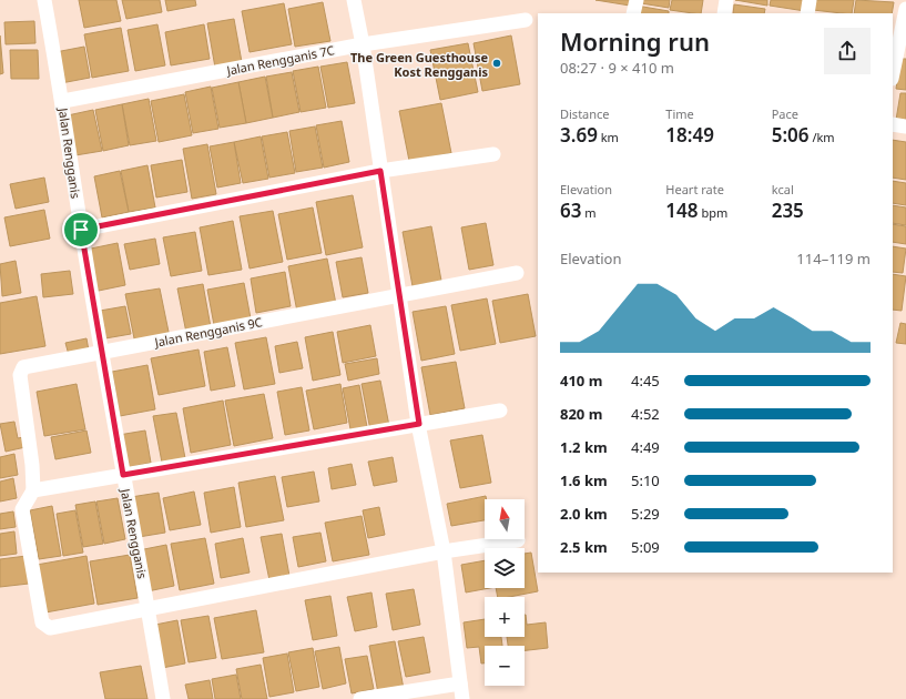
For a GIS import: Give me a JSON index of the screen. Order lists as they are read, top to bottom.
{
  "streets": {
    "street": ["Jalan Rengganis 7C", "Jalan Rengganis", "Jalan Rengganis 9C"]
  },
  "crossings": [
    ["Jalan Rengganis 7C", "Jalan Rengganis"],
    ["Jalan Rengganis", "Jalan Rengganis 9C"]
  ],
  "places": ["The Green Guesthouse Kost Rengganis"],
  "north": "top",
  "page": {
    "heading": ["Morning run", "08:27 · 9 × 410 m"],
    "stats": [
      ["Distance", "3.69 km"],
      ["Time", "18:49"],
      ["Pace", "5:06 /km"],
      ["Elevation", "63 m"],
      ["Heart rate", "148 bpm"],
      ["kcal", "235"]
    ],
    "chart": ["Elevation", "114–119 m"],
    "list": [
      {
        "name": "410 m",
        "note": "4:45"
      },
      {
        "name": "820 m",
        "note": "4:52"
      },
      {
        "name": "1.2 km",
        "note": "4:49"
      },
      {
        "name": "1.6 km",
        "note": "5:10"
      },
      {
        "name": "2.0 km",
        "note": "5:29"
      },
      {
        "name": "2.5 km",
        "note": "5:09"
      }
    ],
    "map_buttons": ["+", "−"]
  }
}
